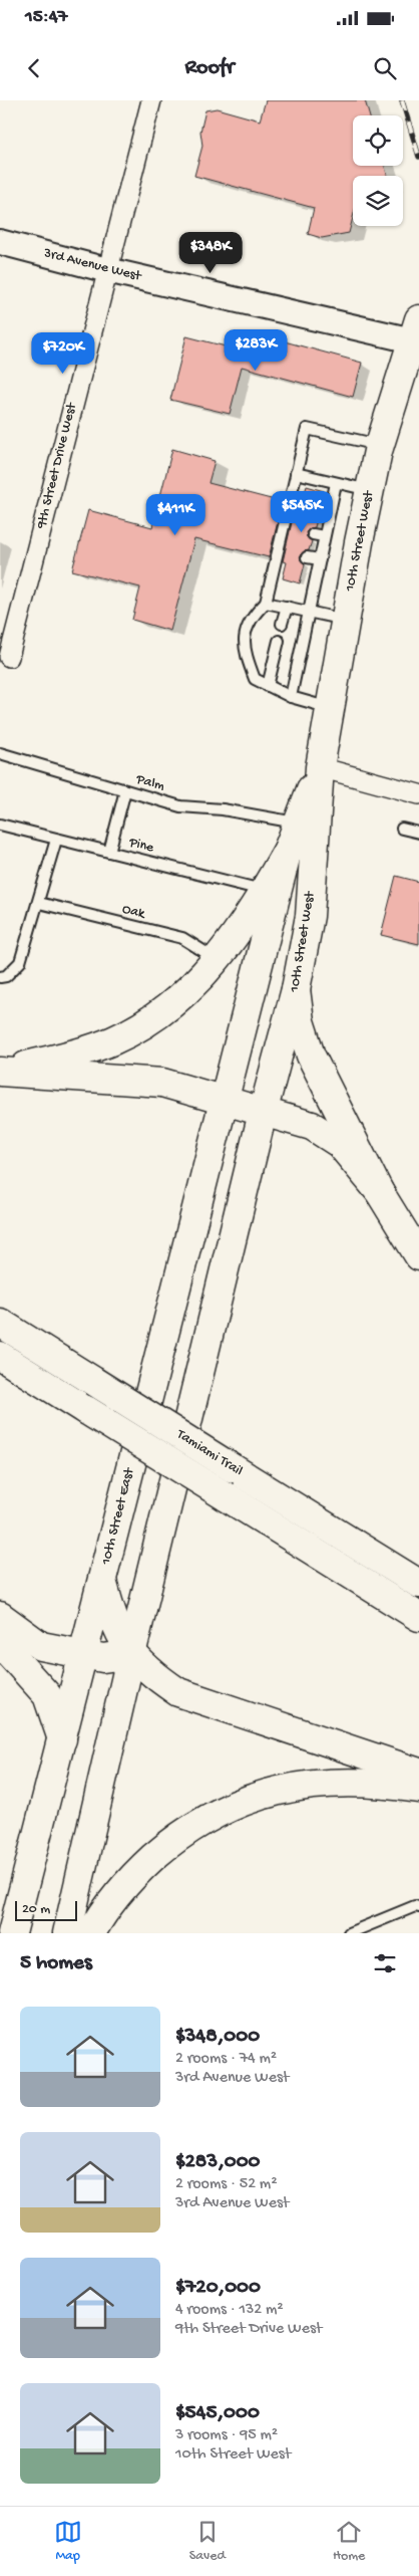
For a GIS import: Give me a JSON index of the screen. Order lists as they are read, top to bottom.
{
  "streets": {
    "main road": ["10th Street West", "Tamiami Trail", "10th Street East"],
    "street": ["3rd Avenue West", "9th Street Drive West"],
    "lane": ["Palm", "Pine", "Oak"]
  },
  "crossings": [
    ["3rd Avenue West", "9th Street Drive West"],
    ["3rd Avenue West", "10th Street West"],
    ["10th Street West", "Palm"],
    ["10th Street West", "Pine"]
  ],
  "scale_bar": "20 m",
  "page": {
    "status": "15:47",
    "header": "Roofr",
    "price": [
      "$348K",
      "$283K",
      "$720K",
      "$545K",
      "$411K"
    ],
    "scale": "20 m",
    "heading": "5 homes",
    "list": [
      {
        "name": "$348,000",
        "note": "2 rooms · 74 m² · 3rd Avenue West"
      },
      {
        "name": "$283,000",
        "note": "2 rooms · 52 m² · 3rd Avenue West"
      },
      {
        "name": "$720,000",
        "note": "4 rooms · 132 m² · 9th Street Drive West"
      },
      {
        "name": "$545,000",
        "note": "3 rooms · 95 m² · 10th Street West"
      }
    ],
    "tabs": ["Map", "Saved", "Home"]
  }
}
